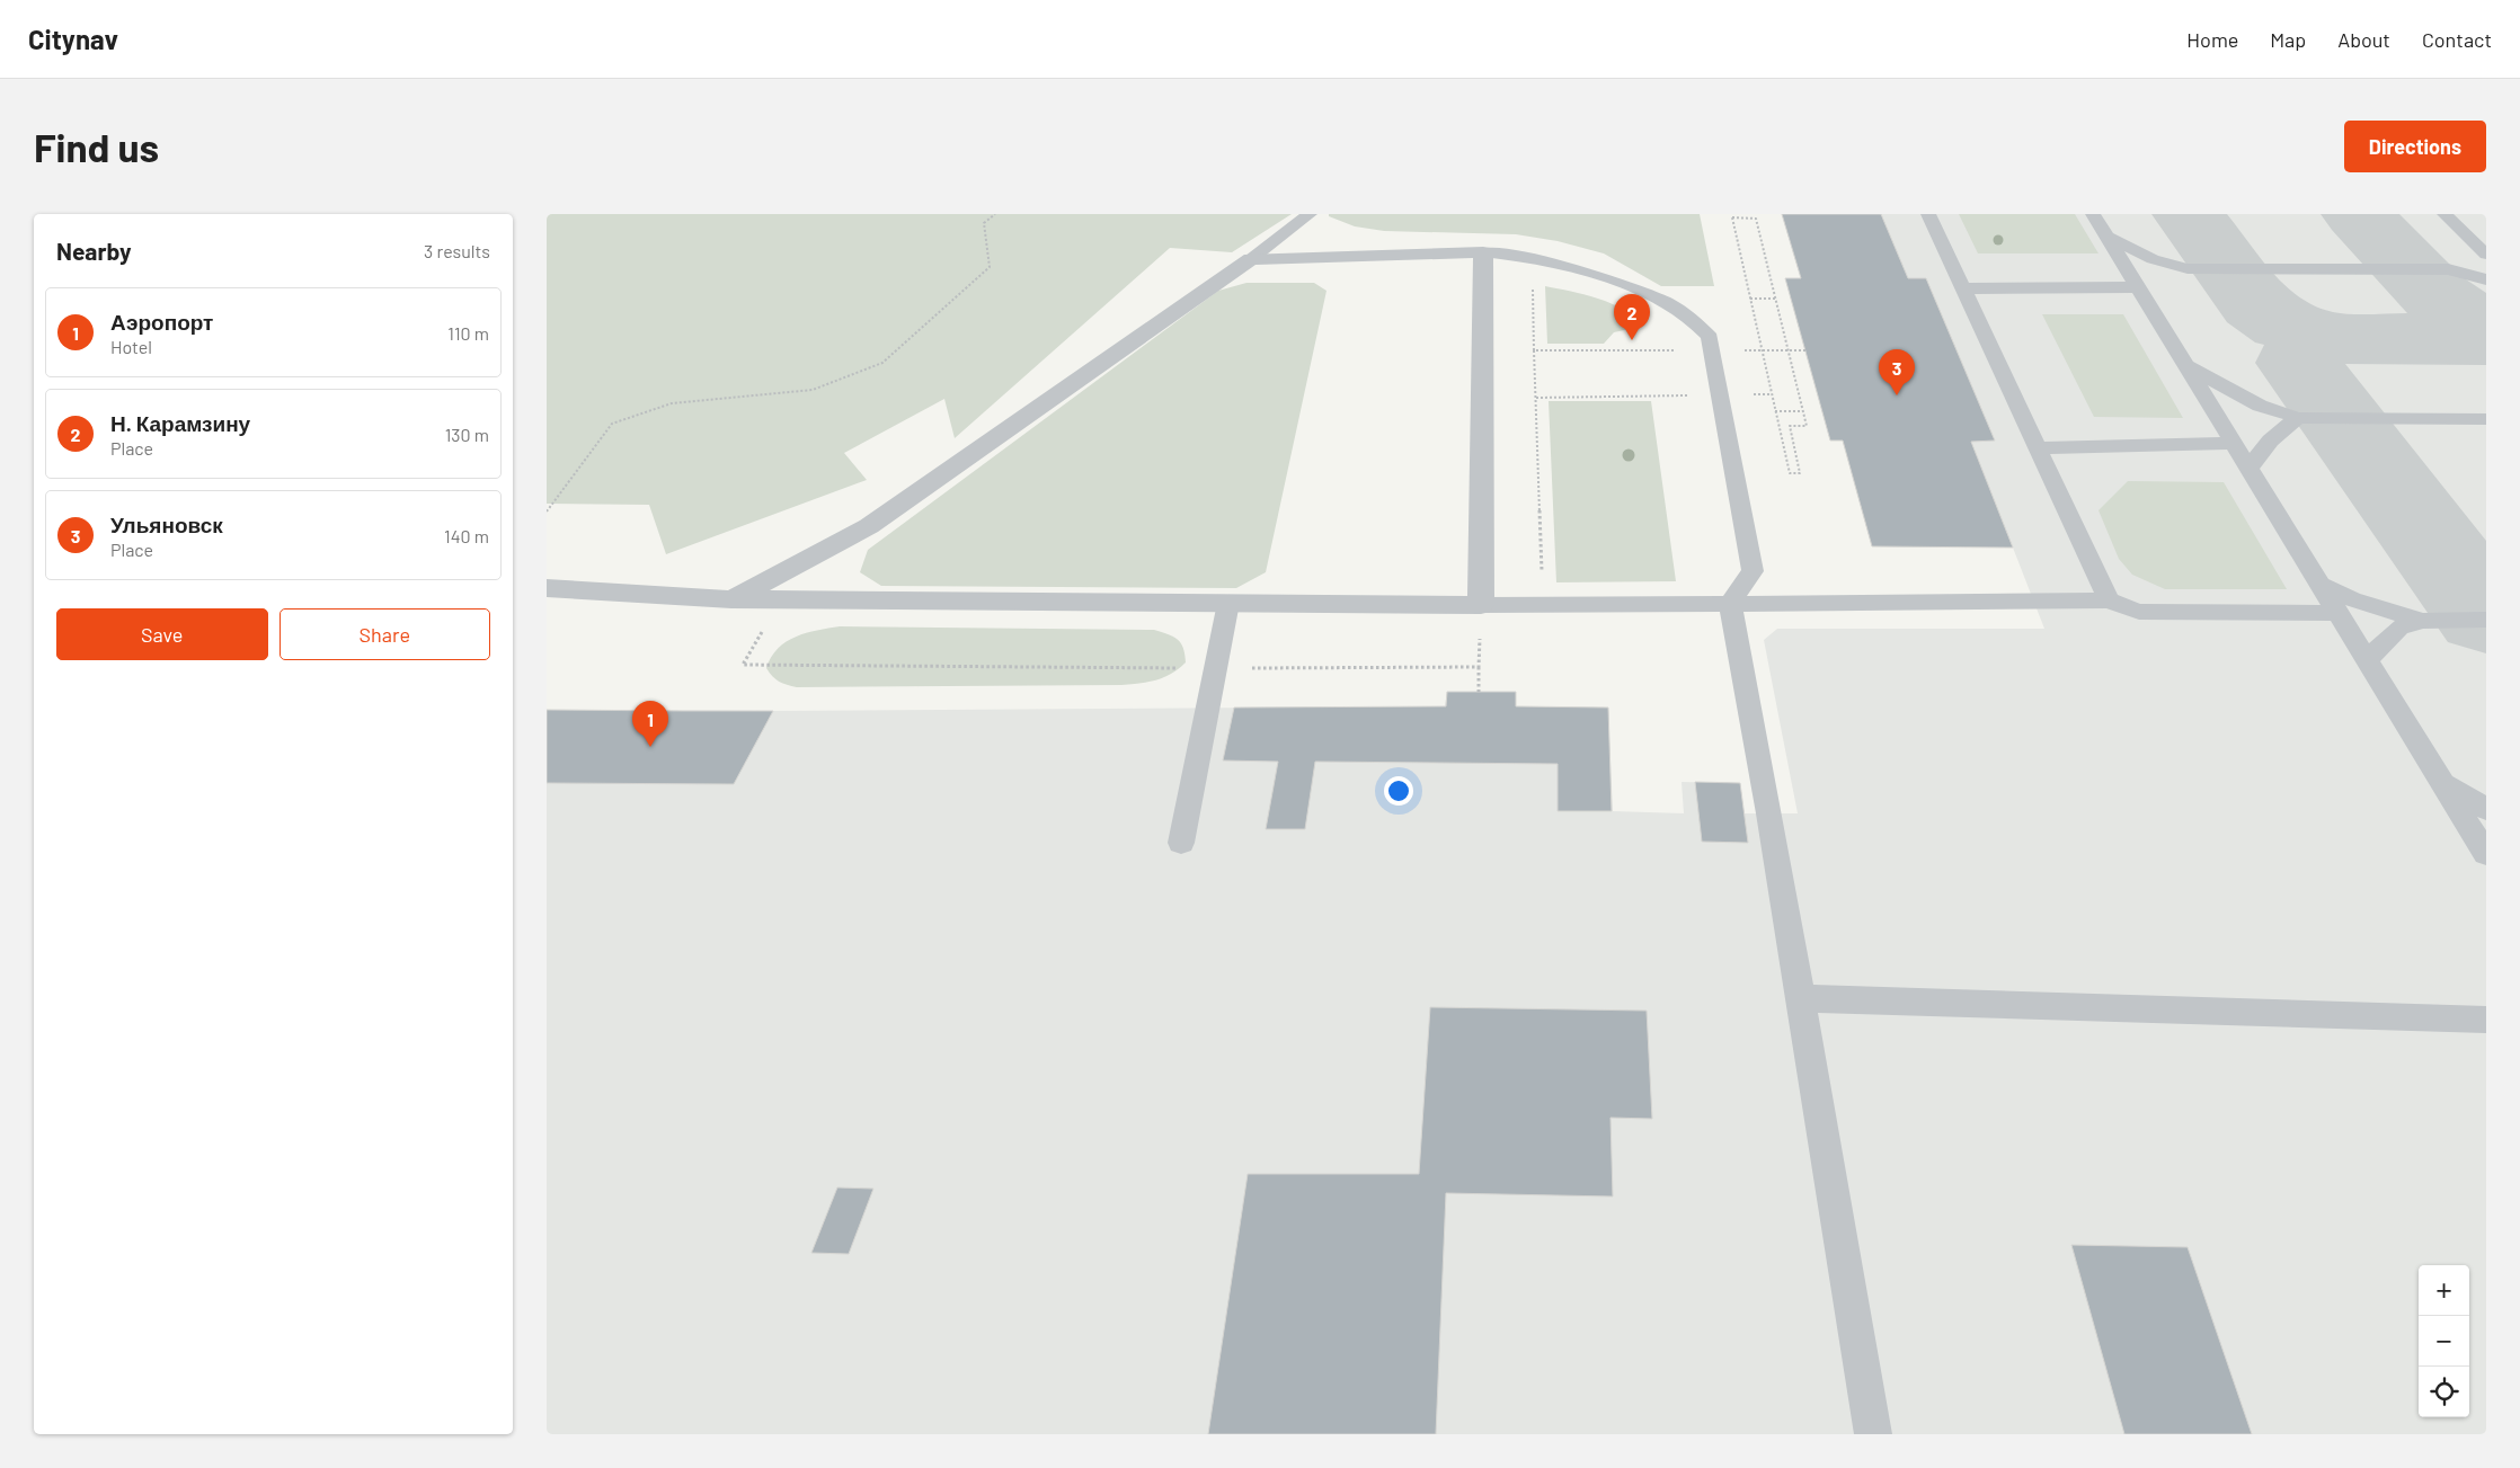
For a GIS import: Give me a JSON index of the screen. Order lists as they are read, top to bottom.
{
  "page": {
    "header": "Citynav",
    "nav": [
      "Home",
      "Map",
      "About",
      "Contact"
    ],
    "buttons": [
      "Directions",
      ["Save", "Share"]
    ],
    "title": "Find us",
    "heading": ["Nearby", "3 results"],
    "list": [
      {
        "mark": "1",
        "name": "Аэропорт",
        "note": "Hotel",
        "value": "110 m"
      },
      {
        "mark": "2",
        "name": "Н. Карамзину",
        "note": "Place",
        "value": "130 m"
      },
      {
        "mark": "3",
        "name": "Ульяновск",
        "note": "Place",
        "value": "140 m"
      }
    ],
    "pins": ["2", "3", "1"],
    "map_buttons": ["+", "−"]
  }
}
